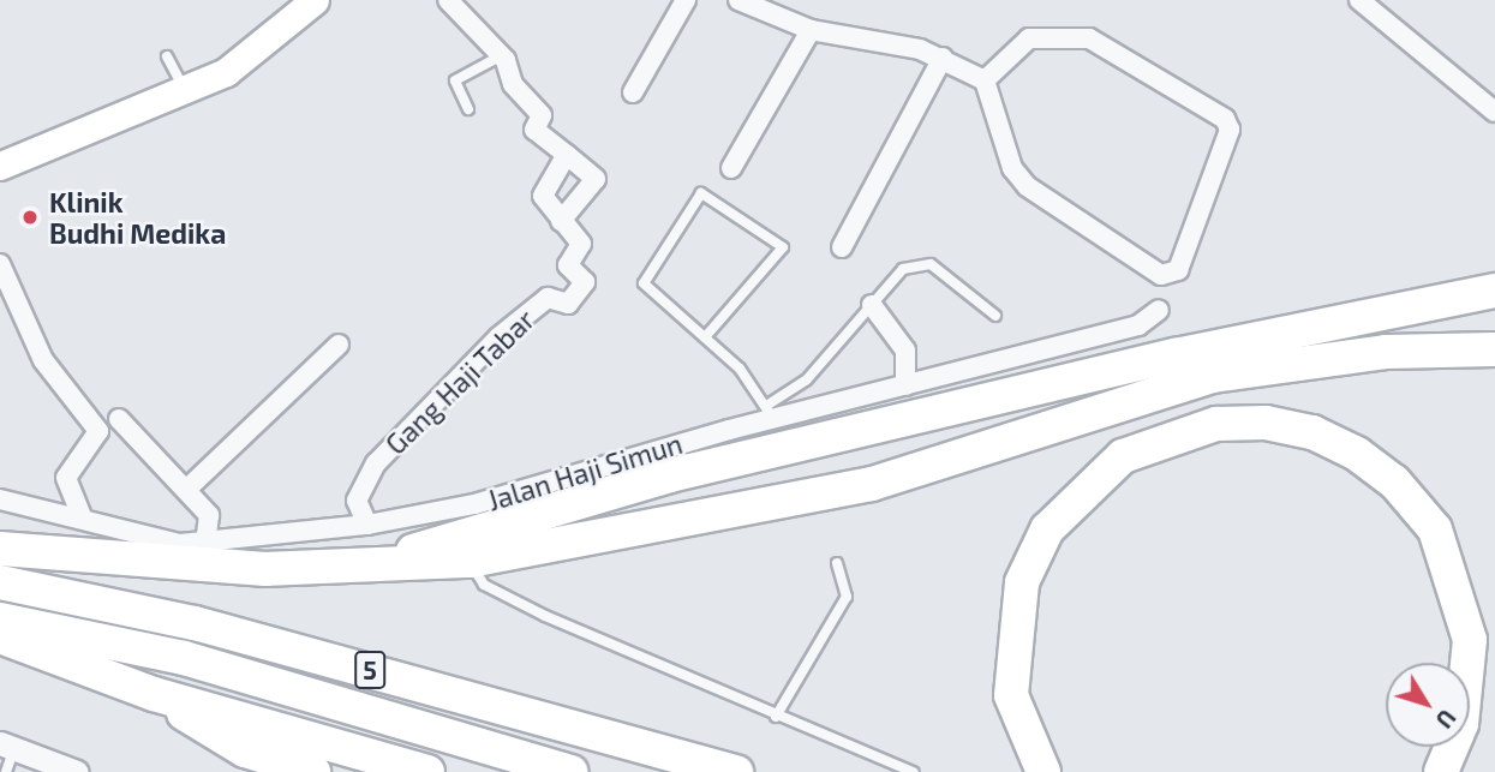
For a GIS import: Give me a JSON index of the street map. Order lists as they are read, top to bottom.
{
  "streets": {
    "highway": ["5"],
    "street": ["Gang Haji Tabar", "Jalan Haji Simun"]
  },
  "crossings": [
    ["Gang Haji Tabar", "Jalan Haji Simun"]
  ],
  "places": ["Klinik Budhi Medika"],
  "north": "bottom right"
}
